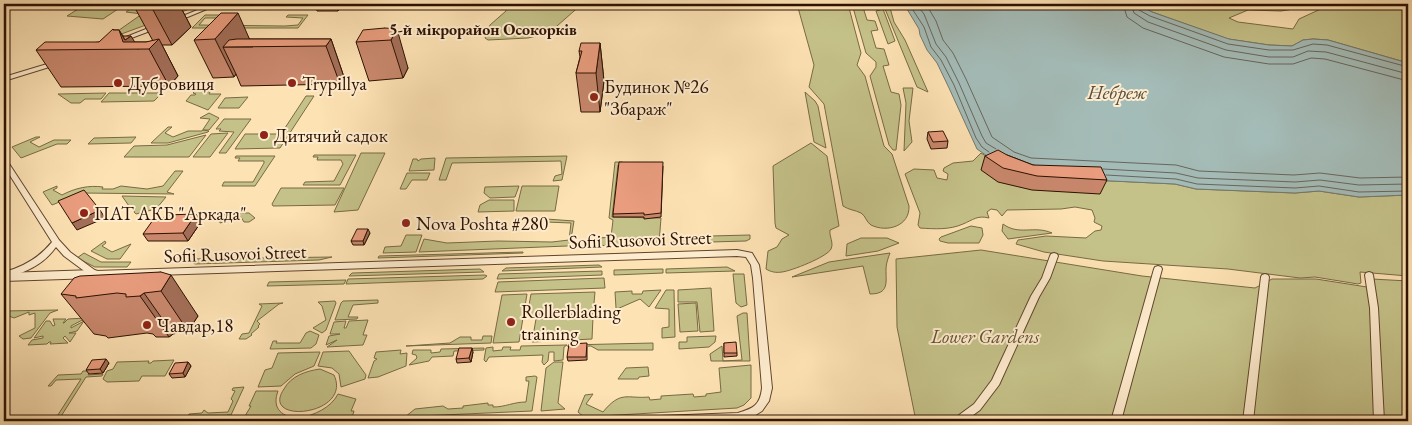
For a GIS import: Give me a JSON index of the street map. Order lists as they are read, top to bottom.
{
  "streets": {
    "street": ["Sofii Rusovoi Street"]
  },
  "districts": ["5-й мікрорайон Осокорків"],
  "water": ["Небреж"],
  "parks": ["Lower Gardens"],
  "places": [
    "Дубровиця",
    "Trypillya",
    "Будинок №26 \"Збараж\"",
    "Дитячий садок",
    "ПАТ АКБ \"Аркада\"",
    "Nova Poshta #280",
    "Rollerblading training",
    "Чавдар,18"
  ]
}
